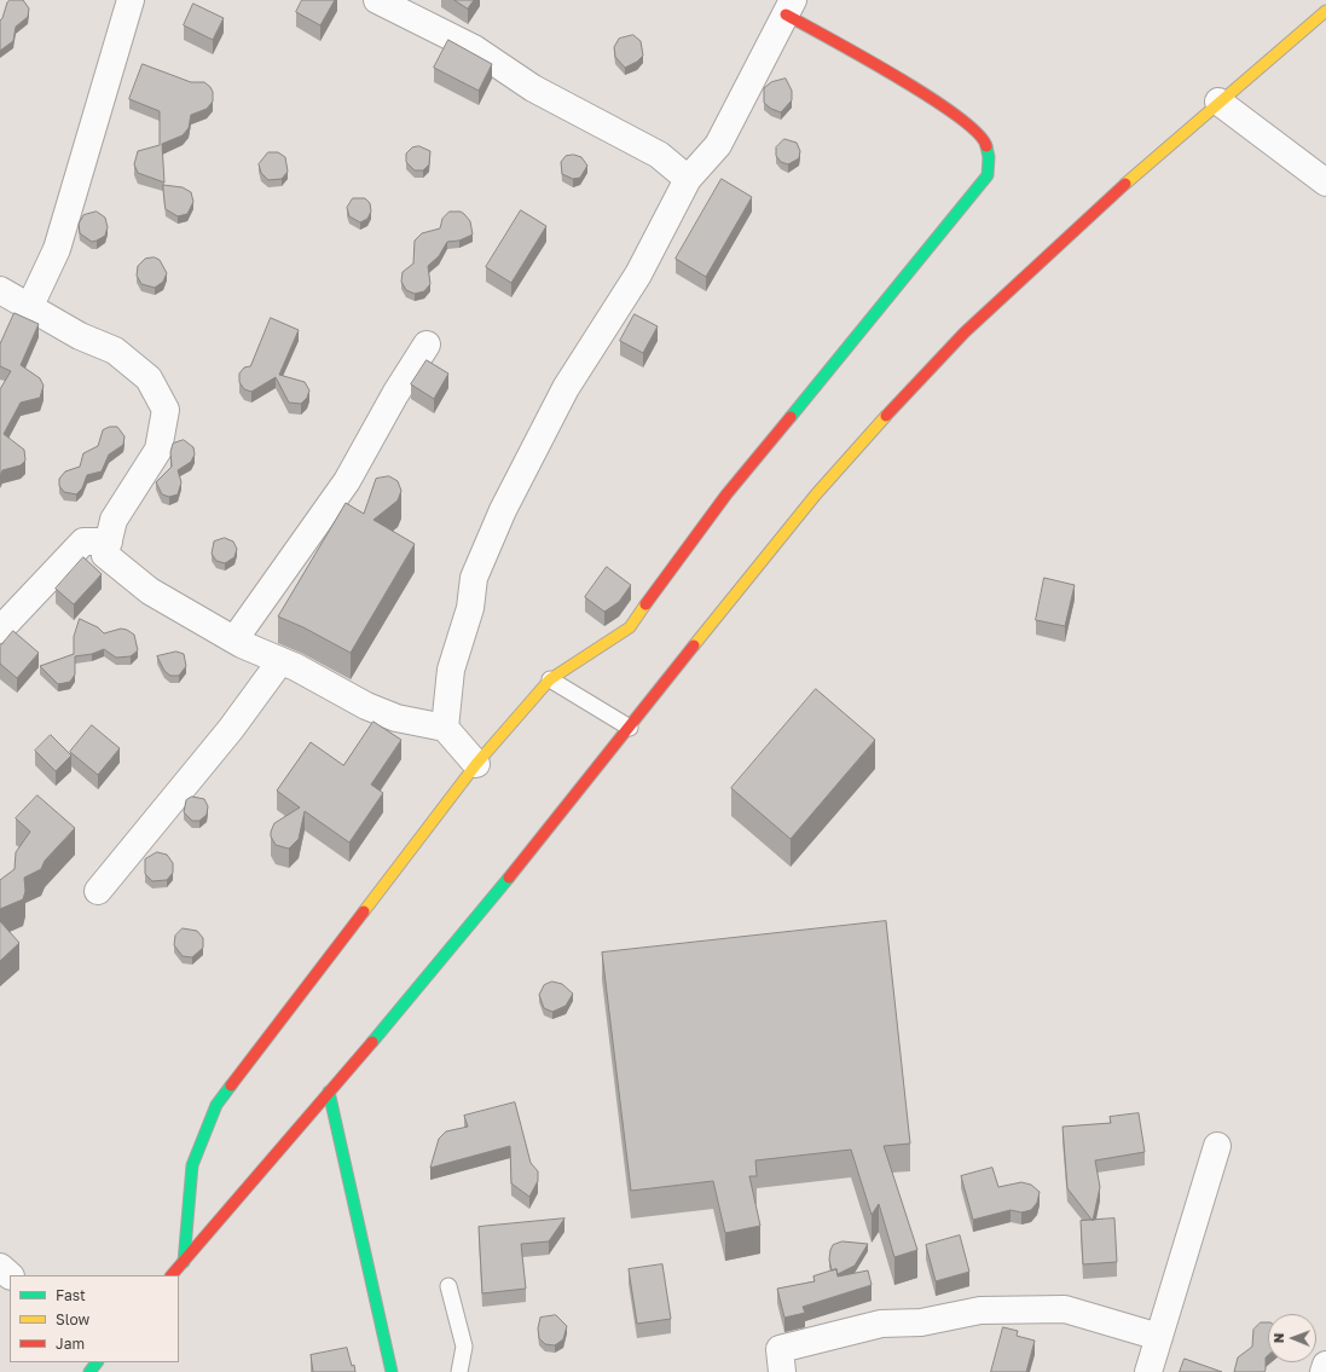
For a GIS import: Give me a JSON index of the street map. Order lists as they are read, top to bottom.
{
  "legend": ["Fast", "Slow", "Jam"],
  "north": "left"
}
